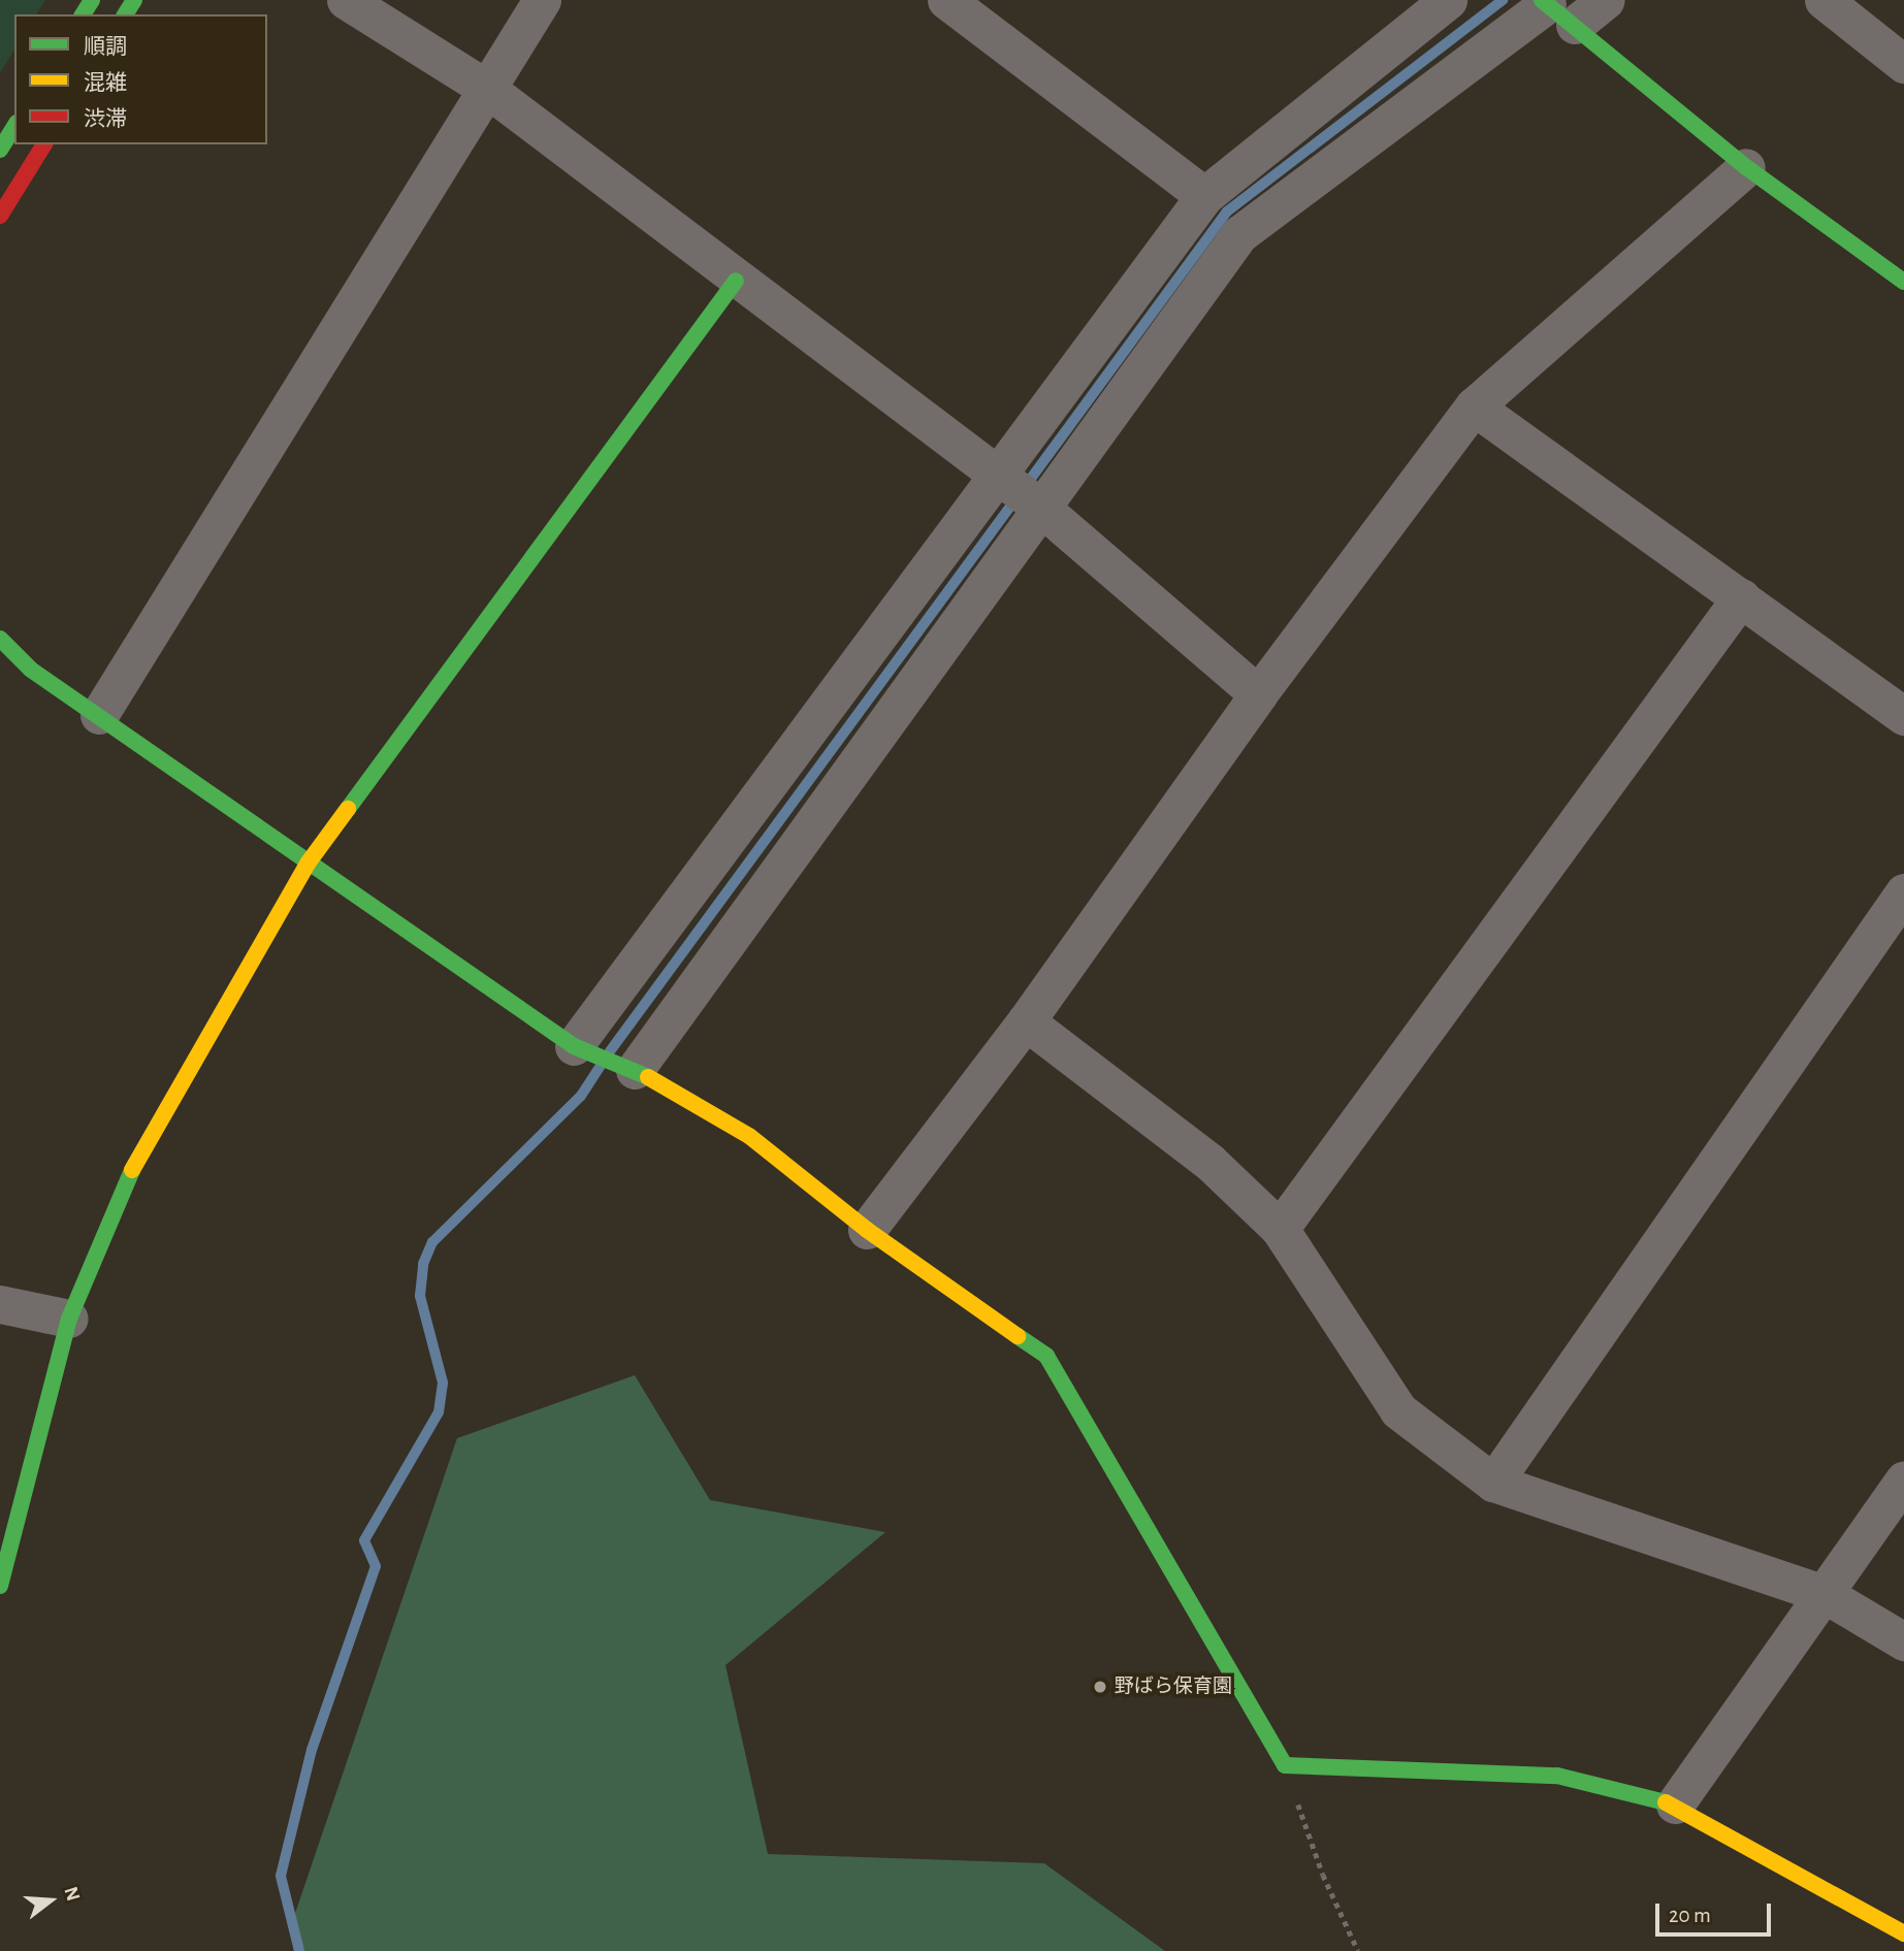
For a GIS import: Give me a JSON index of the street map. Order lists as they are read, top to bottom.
{
  "places": ["野ばら保育園"],
  "legend": ["順調", "混雑", "渋滞"],
  "scale_bar": "20 m",
  "north": "right"
}
